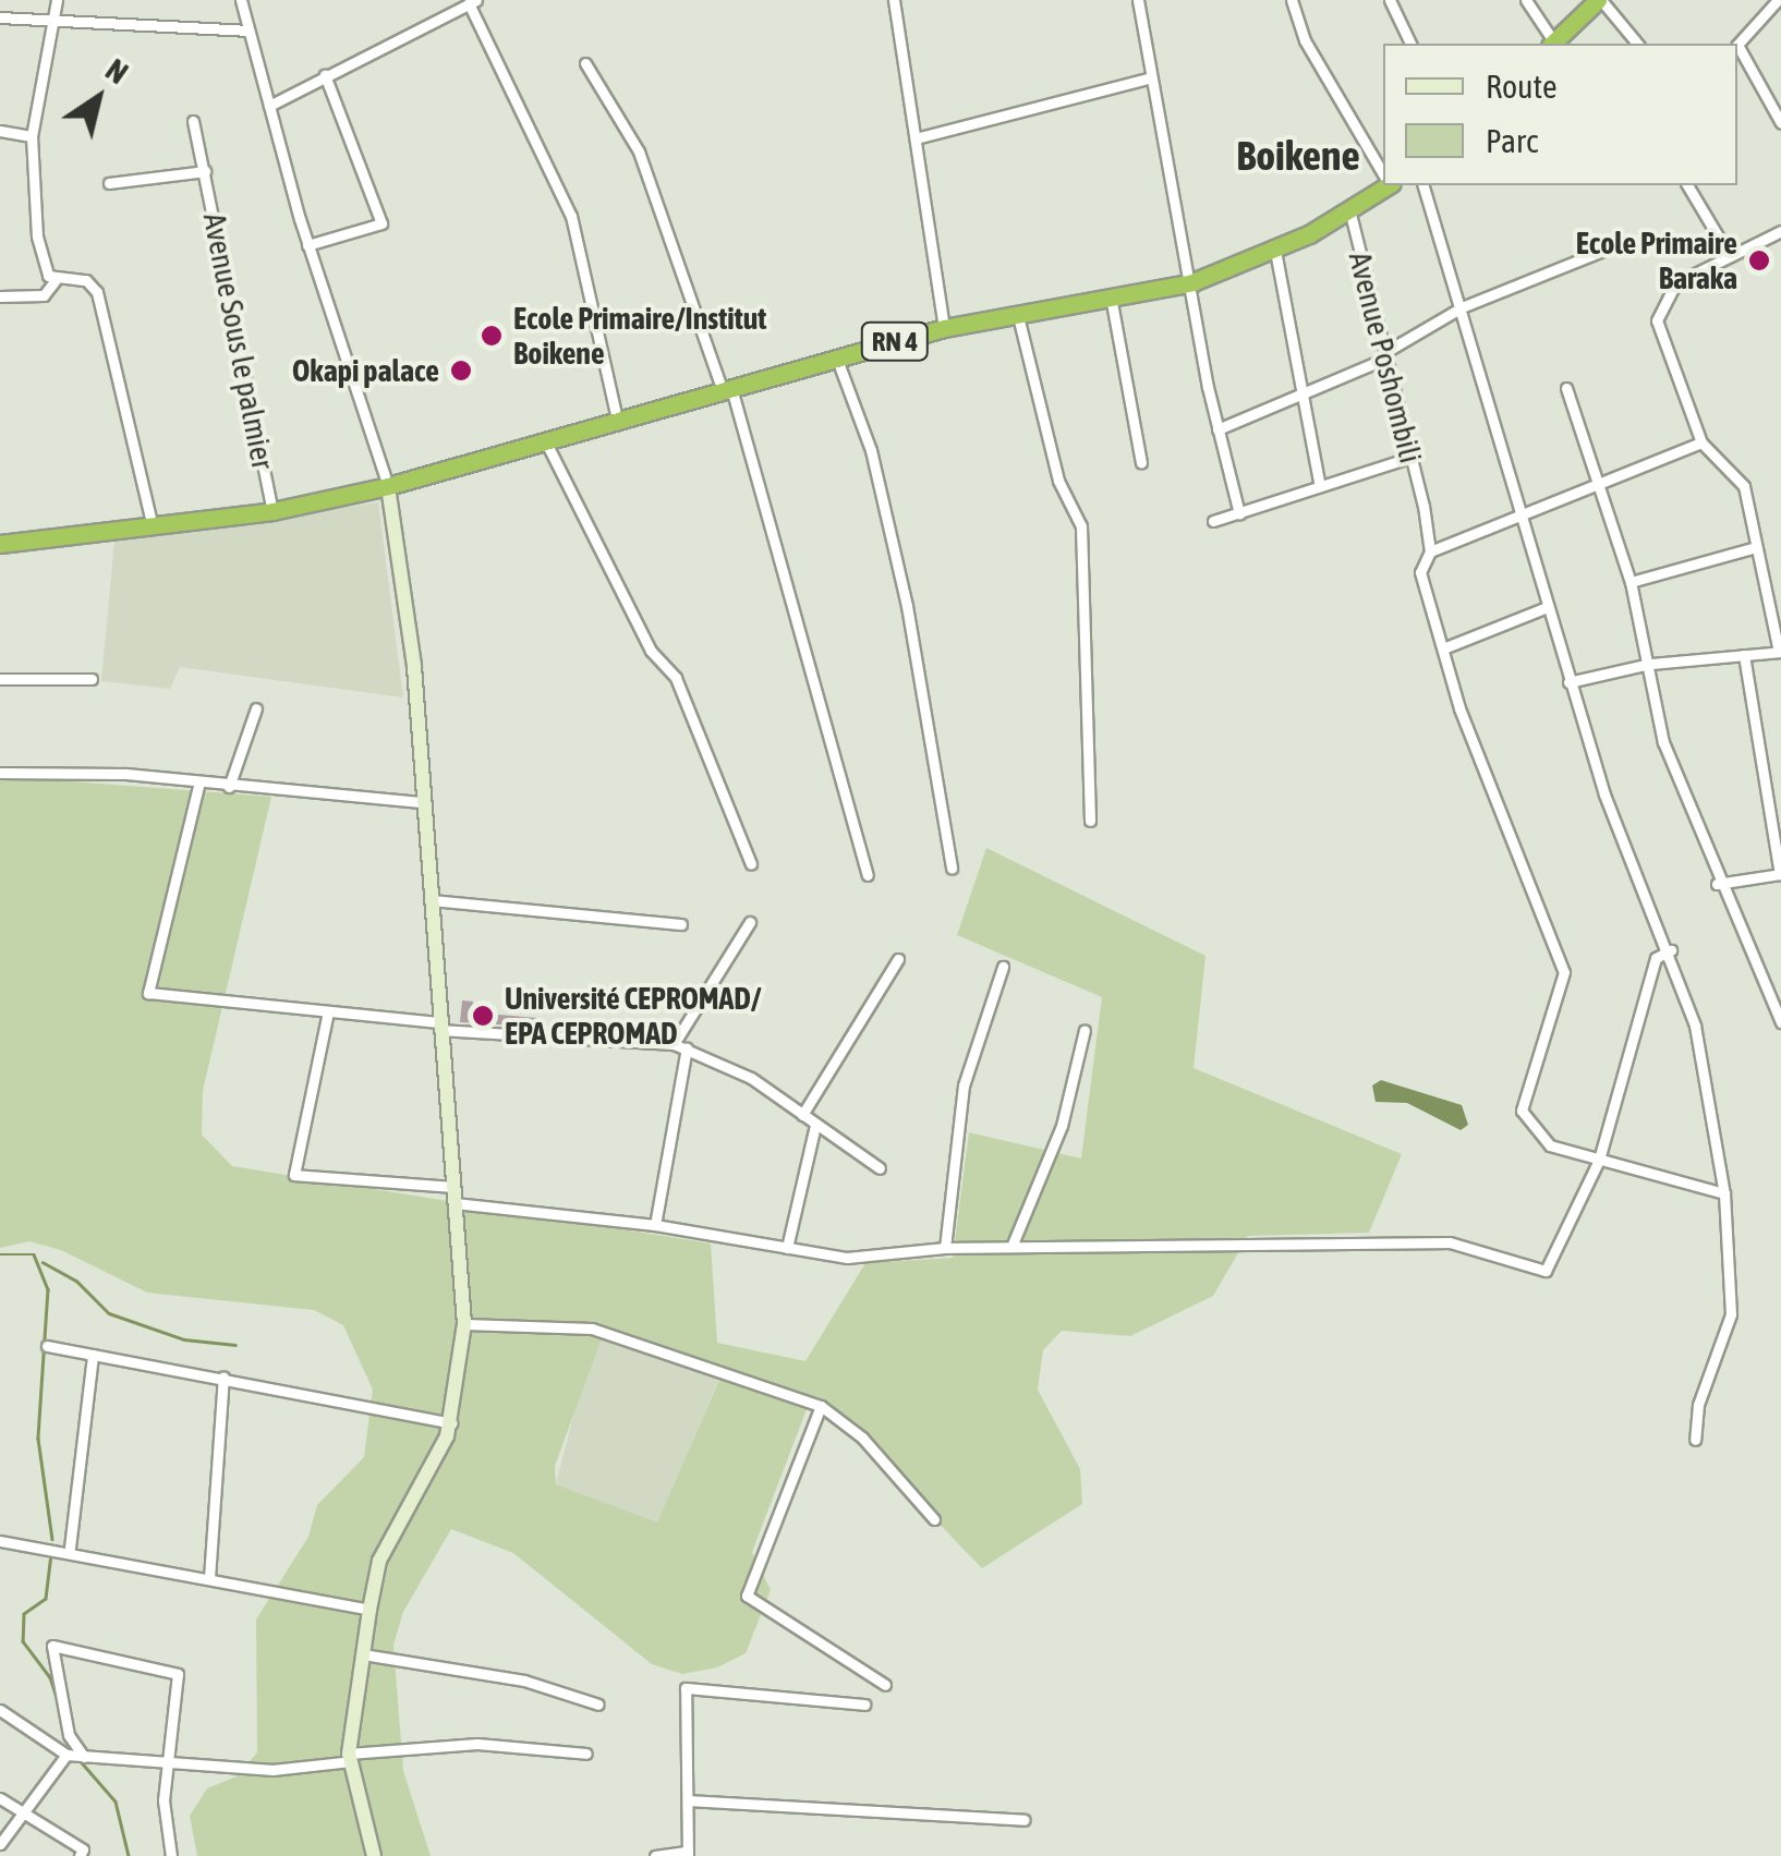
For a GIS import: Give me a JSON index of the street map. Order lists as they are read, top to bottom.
{
  "streets": {
    "highway": ["RN 4"],
    "street": ["Avenue Sous le palmier", "Avenue Poshombili"]
  },
  "crossings": [
    ["Avenue Sous le palmier", "RN 4"],
    ["RN 4", "Avenue Poshombili"]
  ],
  "districts": ["Boikene"],
  "places": [
    "Ecole Primaire Baraka",
    "Ecole Primaire/Institut Boikene",
    "Okapi palace",
    "Université CEPROMAD/ EPA CEPROMAD"
  ],
  "legend": ["Route", "Parc"],
  "north": "top right"
}
